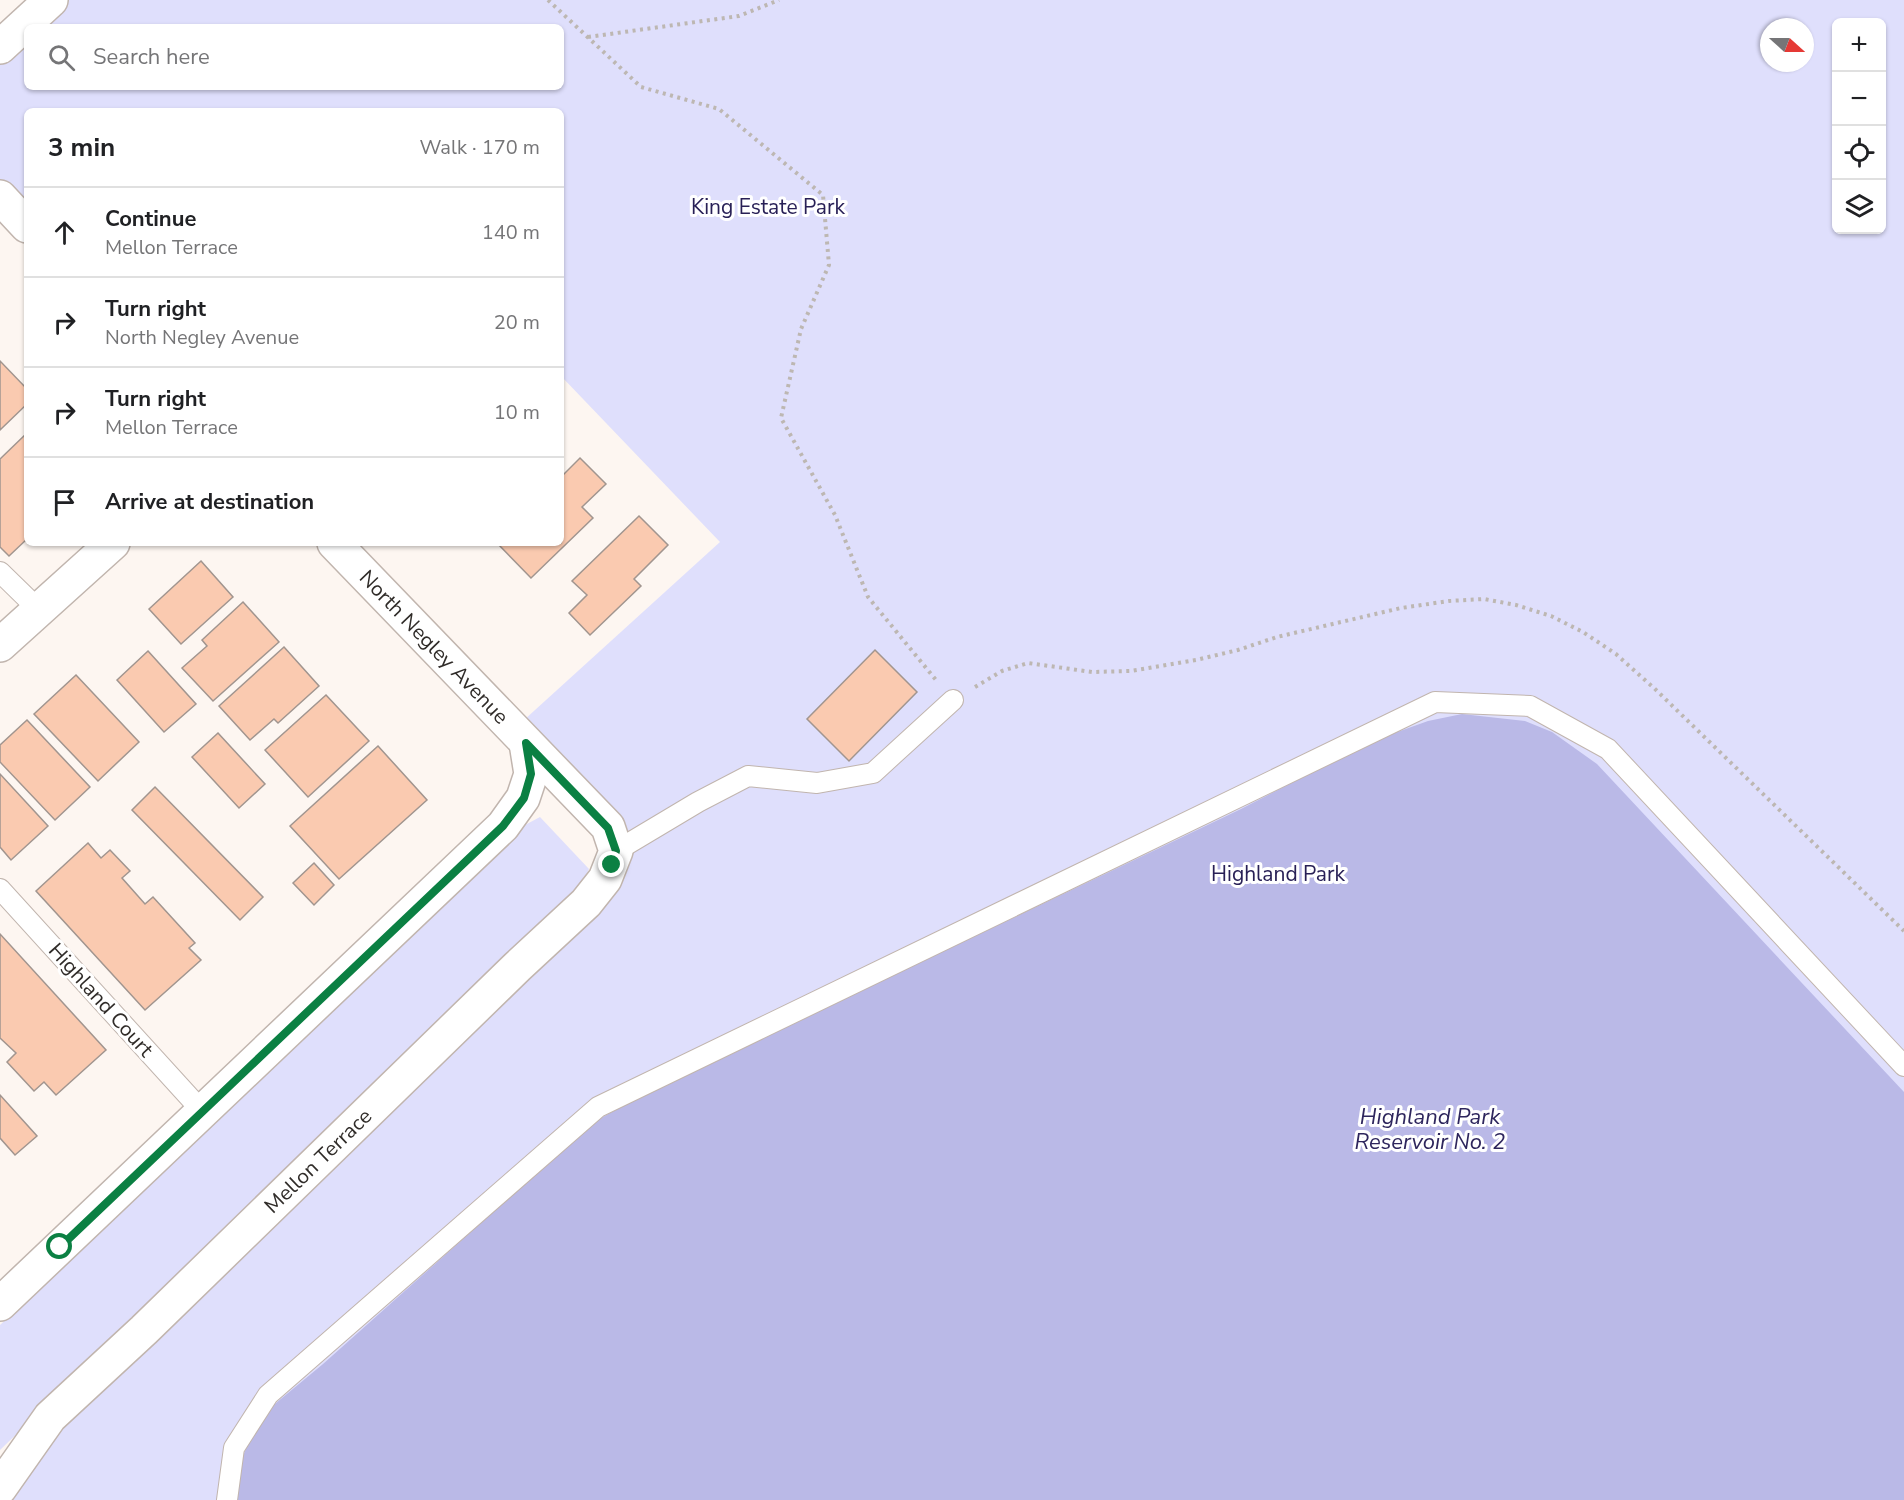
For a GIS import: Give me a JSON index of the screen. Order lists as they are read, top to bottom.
{
  "streets": {
    "main road": ["North Negley Avenue", "Mellon Terrace"],
    "lane": ["Highland Court"]
  },
  "crossings": [
    ["North Negley Avenue", "Mellon Terrace"]
  ],
  "water": ["Highland Park Reservoir No. 2"],
  "parks": ["King Estate Park", "Highland Park"],
  "north": "right",
  "page": {
    "map_buttons": ["+", "−"],
    "search": "Search here",
    "heading": ["3 min", "Walk · 170 m"],
    "list": [
      ["Continue", "Mellon Terrace", "140 m"],
      ["Turn right", "North Negley Avenue", "20 m"],
      ["Turn right", "Mellon Terrace", "10 m"],
      "Arrive at destination"
    ]
  }
}
